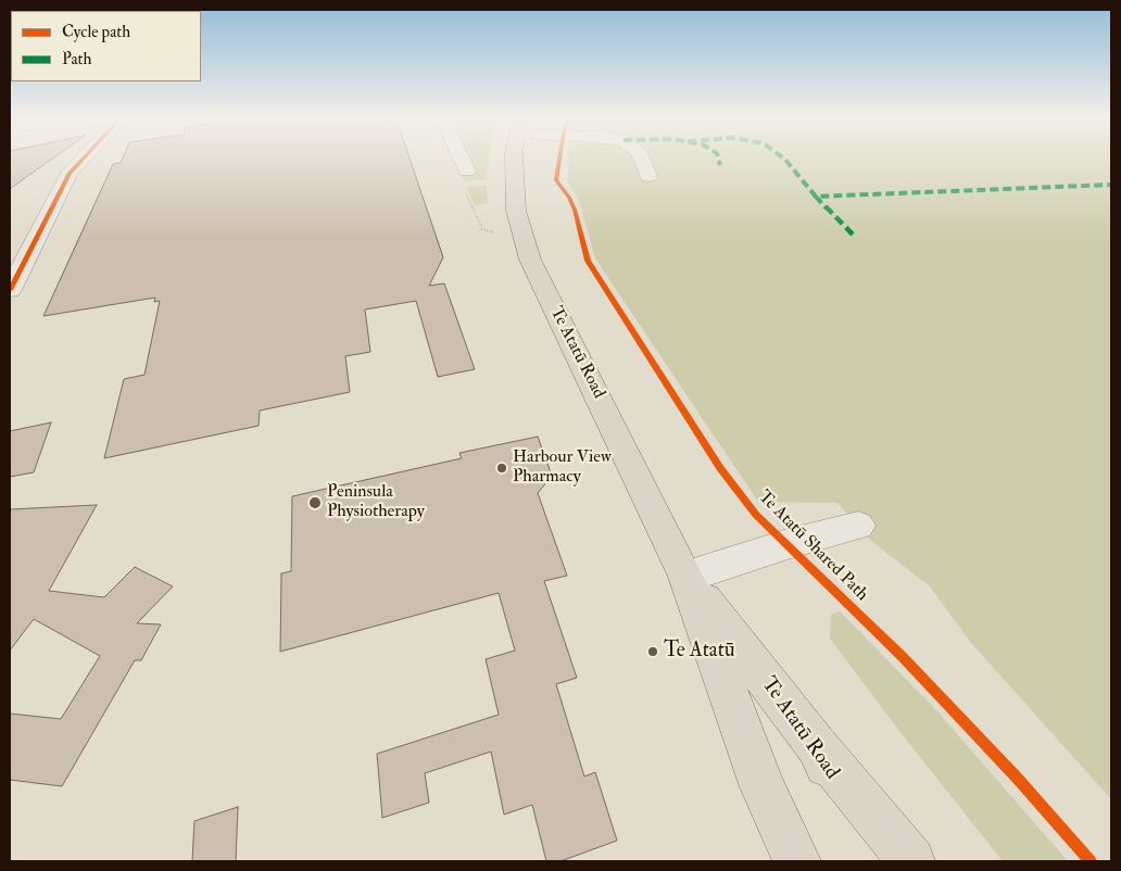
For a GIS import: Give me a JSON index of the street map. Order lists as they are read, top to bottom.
{
  "streets": {
    "main road": ["Te Atatū Road"],
    "cycle path": ["Te Atatū Shared Path"]
  },
  "places": ["Harbour View Pharmacy", "Peninsula Physiotherapy", "Te Atatū"],
  "legend": ["Cycle path", "Path"]
}
